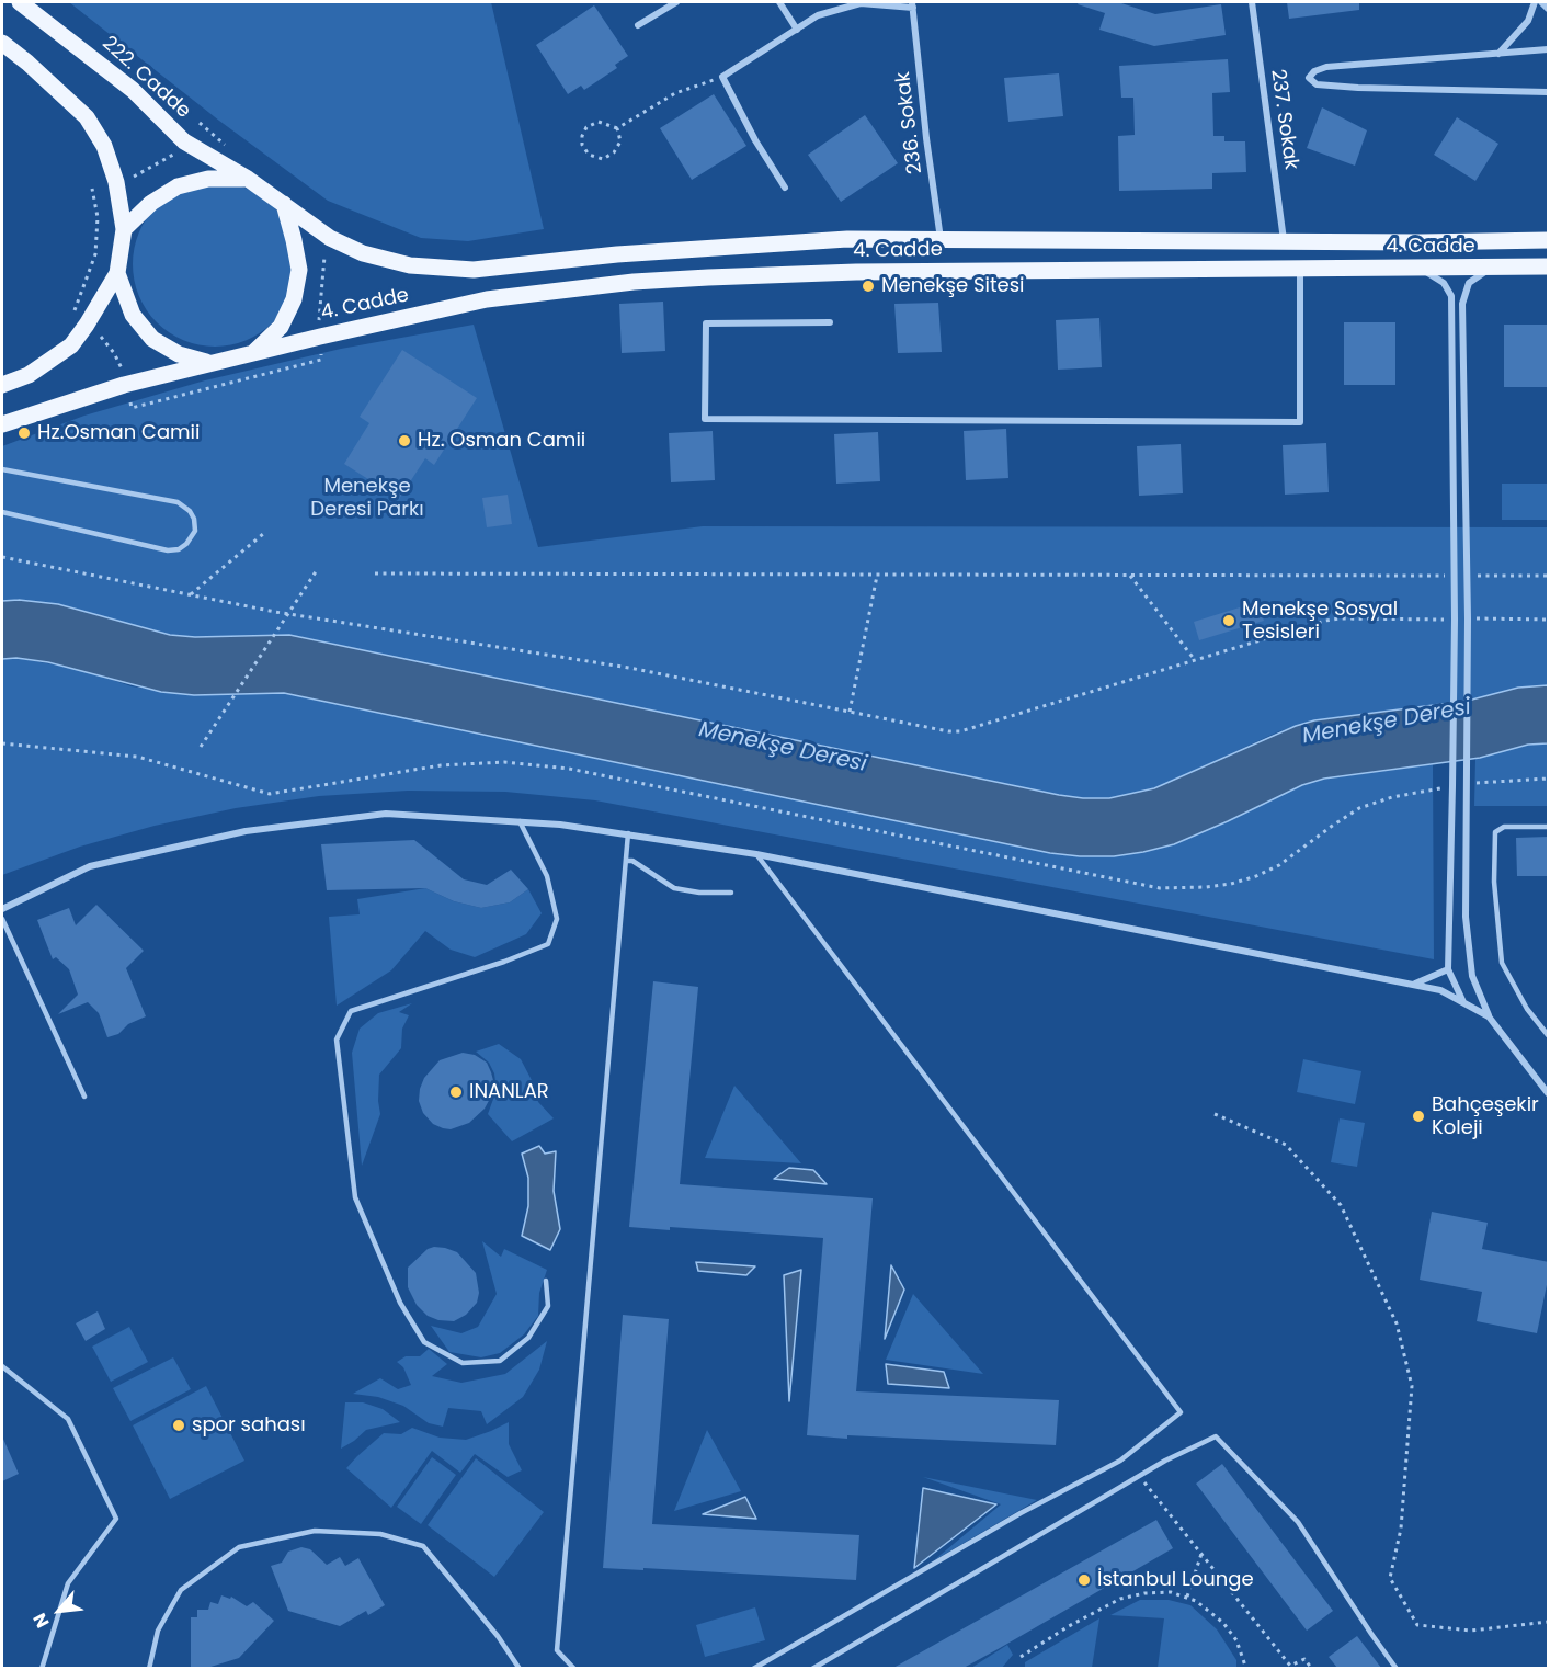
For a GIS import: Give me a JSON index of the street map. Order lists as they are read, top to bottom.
{
  "streets": {
    "main road": ["222. Cadde", "4. Cadde"],
    "street": ["237. Sokak", "236. Sokak"]
  },
  "crossings": [
    ["222. Cadde", "4. Cadde"],
    ["237. Sokak", "4. Cadde"],
    ["236. Sokak", "4. Cadde"]
  ],
  "water": ["Menekşe Deresi"],
  "parks": ["Menekşe Deresi Parkı"],
  "places": [
    "Menekşe Sitesi",
    "Hz.Osman Camii",
    "Hz. Osman Camii",
    "Menekşe Sosyal Tesisleri",
    "INANLAR",
    "Bahçeşekir Koleji",
    "spor sahası",
    "İstanbul Lounge"
  ],
  "north": "bottom left"
}
